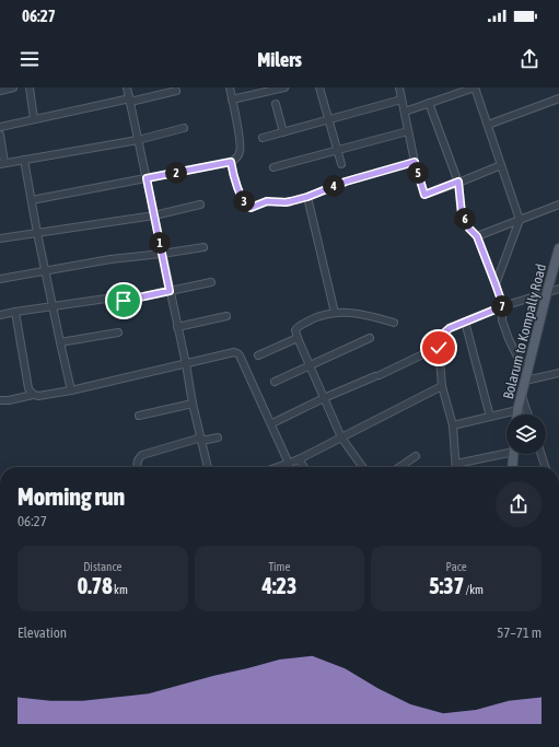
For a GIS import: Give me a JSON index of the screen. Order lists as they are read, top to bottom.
{
  "streets": {
    "main road": ["Bolarum to Kompally Road"]
  },
  "page": {
    "status": "06:27",
    "header": "Milers",
    "pins": [
      "2",
      "5",
      "4",
      "3",
      "6",
      "1",
      "7"
    ],
    "heading": ["Morning run", "06:27"],
    "stats": [
      ["Distance", "0.78 km"],
      ["Time", "4:23"],
      ["Pace", "5:37 /km"]
    ],
    "chart": ["Elevation", "57–71 m"]
  }
}
